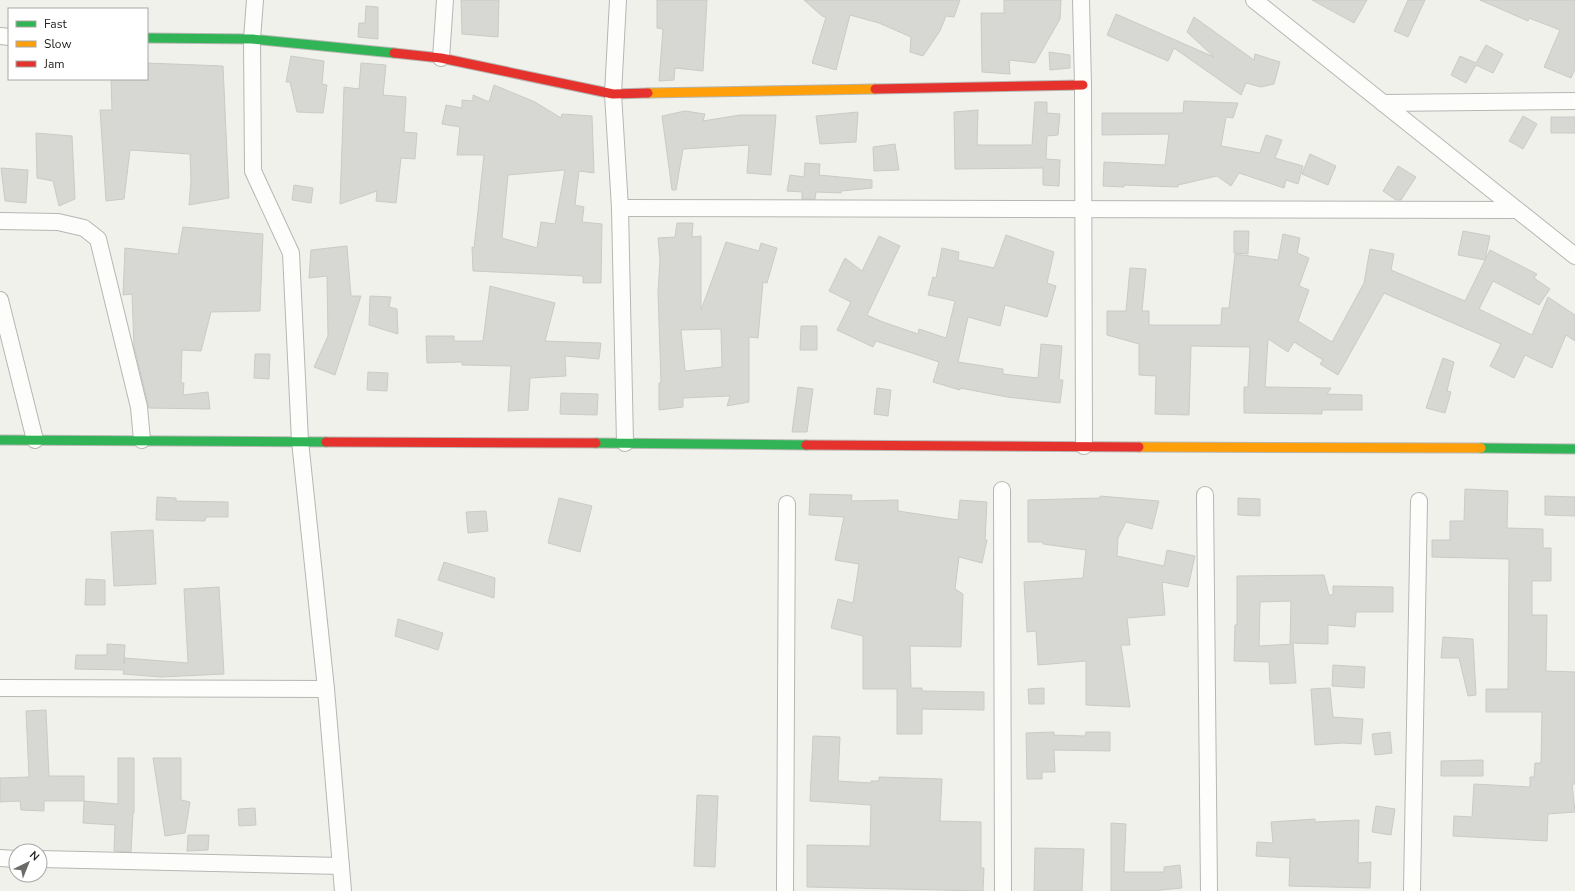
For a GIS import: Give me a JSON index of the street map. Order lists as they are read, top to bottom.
{
  "legend": ["Fast", "Slow", "Jam"],
  "north": "top right"
}
